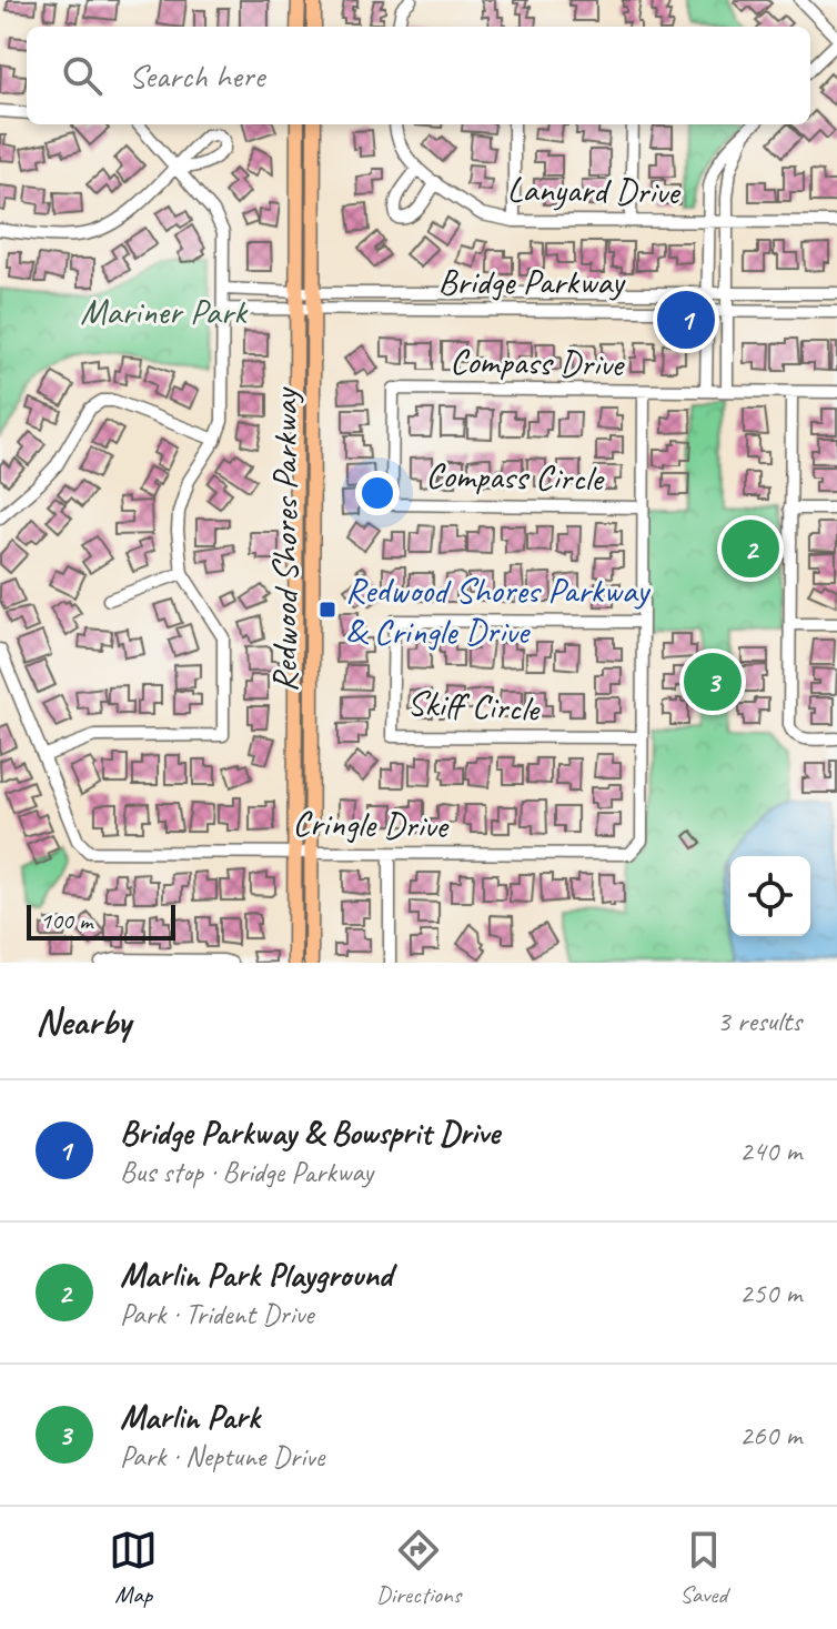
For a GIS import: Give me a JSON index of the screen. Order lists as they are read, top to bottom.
{
  "streets": {
    "main road": ["Redwood Shores Parkway"],
    "street": [
      "Lanyard Drive",
      "Bridge Parkway",
      "Compass Drive",
      "Compass Circle",
      "Skiff Circle",
      "Cringle Drive"
    ]
  },
  "crossings": [
    ["Bridge Parkway", "Redwood Shores Parkway"],
    ["Compass Drive", "Compass Circle"],
    ["Redwood Shores Parkway", "Cringle Drive"],
    ["Skiff Circle", "Cringle Drive"]
  ],
  "parks": ["Mariner Park"],
  "places": {
    "transit": ["Redwood Shores Parkway & Cringle Drive"]
  },
  "scale_bar": "100 m",
  "page": {
    "search": "Search here",
    "pins": ["1", "2", "3"],
    "scale": "100 m",
    "heading": ["Nearby", "3 results"],
    "list": [
      {
        "mark": "1",
        "name": "Bridge Parkway & Bowsprit Drive",
        "note": "Bus stop · Bridge Parkway",
        "value": "240 m"
      },
      {
        "mark": "2",
        "name": "Marlin Park Playground",
        "note": "Park · Trident Drive",
        "value": "250 m"
      },
      {
        "mark": "3",
        "name": "Marlin Park",
        "note": "Park · Neptune Drive",
        "value": "260 m"
      }
    ],
    "nav": ["Map", "Directions", "Saved"]
  }
}
